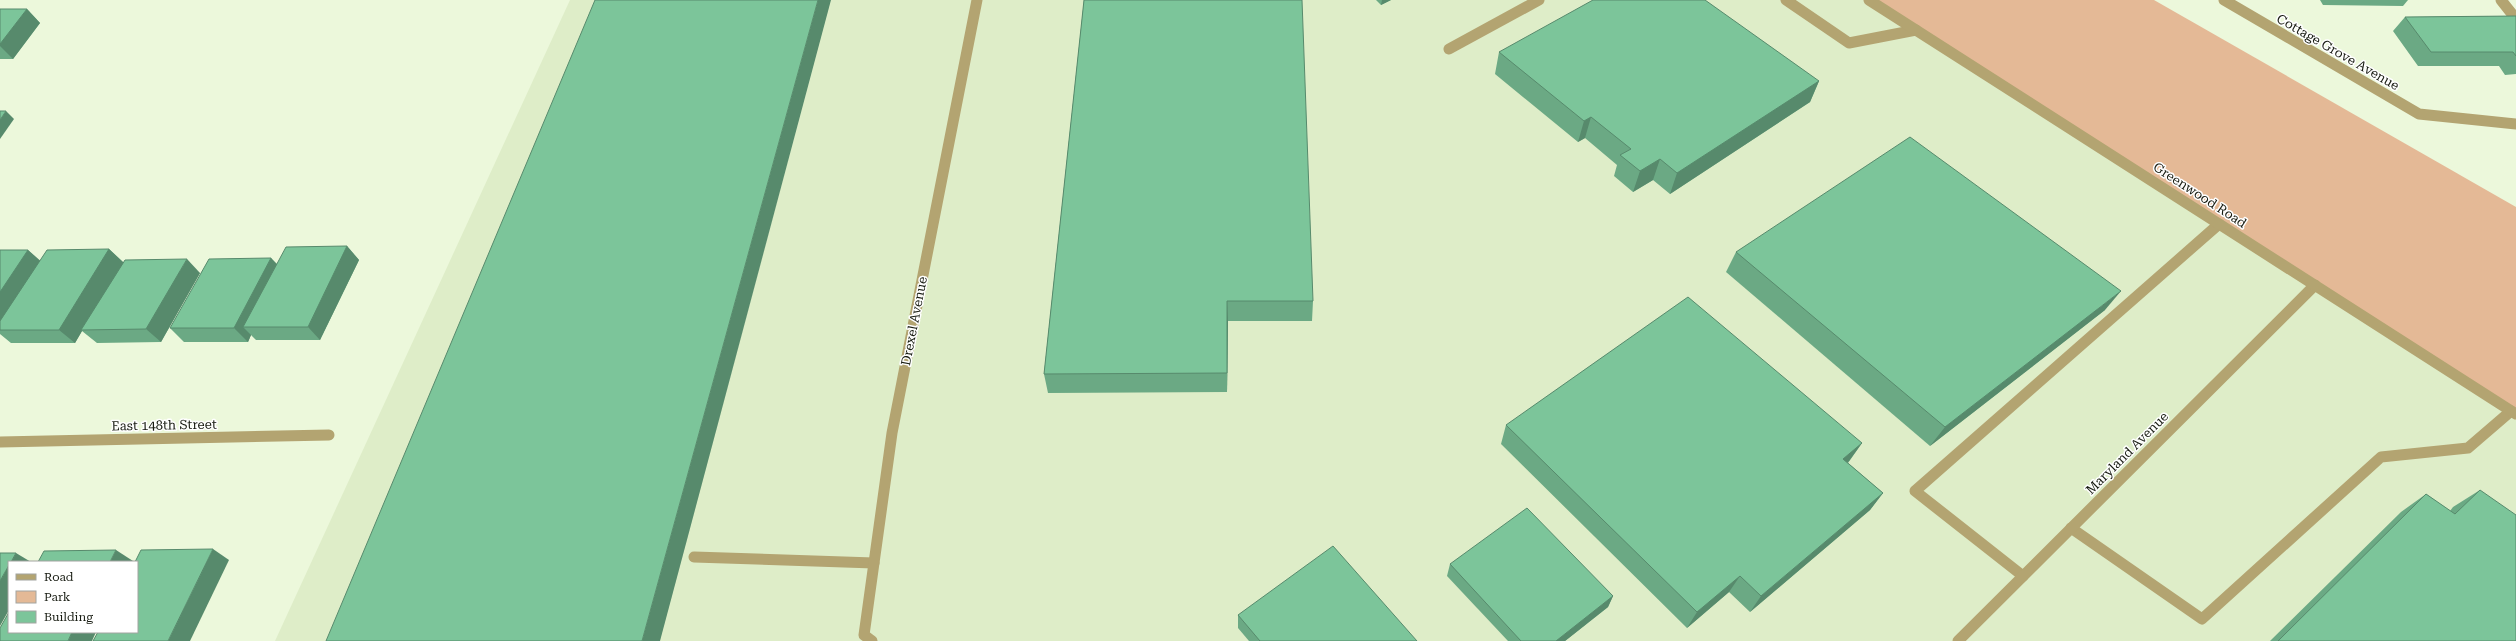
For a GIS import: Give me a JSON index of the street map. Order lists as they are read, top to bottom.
{
  "streets": {
    "street": [
      "Cottage Grove Avenue",
      "Greenwood Road",
      "Drexel Avenue",
      "East 148th Street",
      "Maryland Avenue"
    ]
  },
  "crossings": [
    ["Greenwood Road", "Maryland Avenue"]
  ],
  "legend": ["Road", "Park", "Building"]
}
